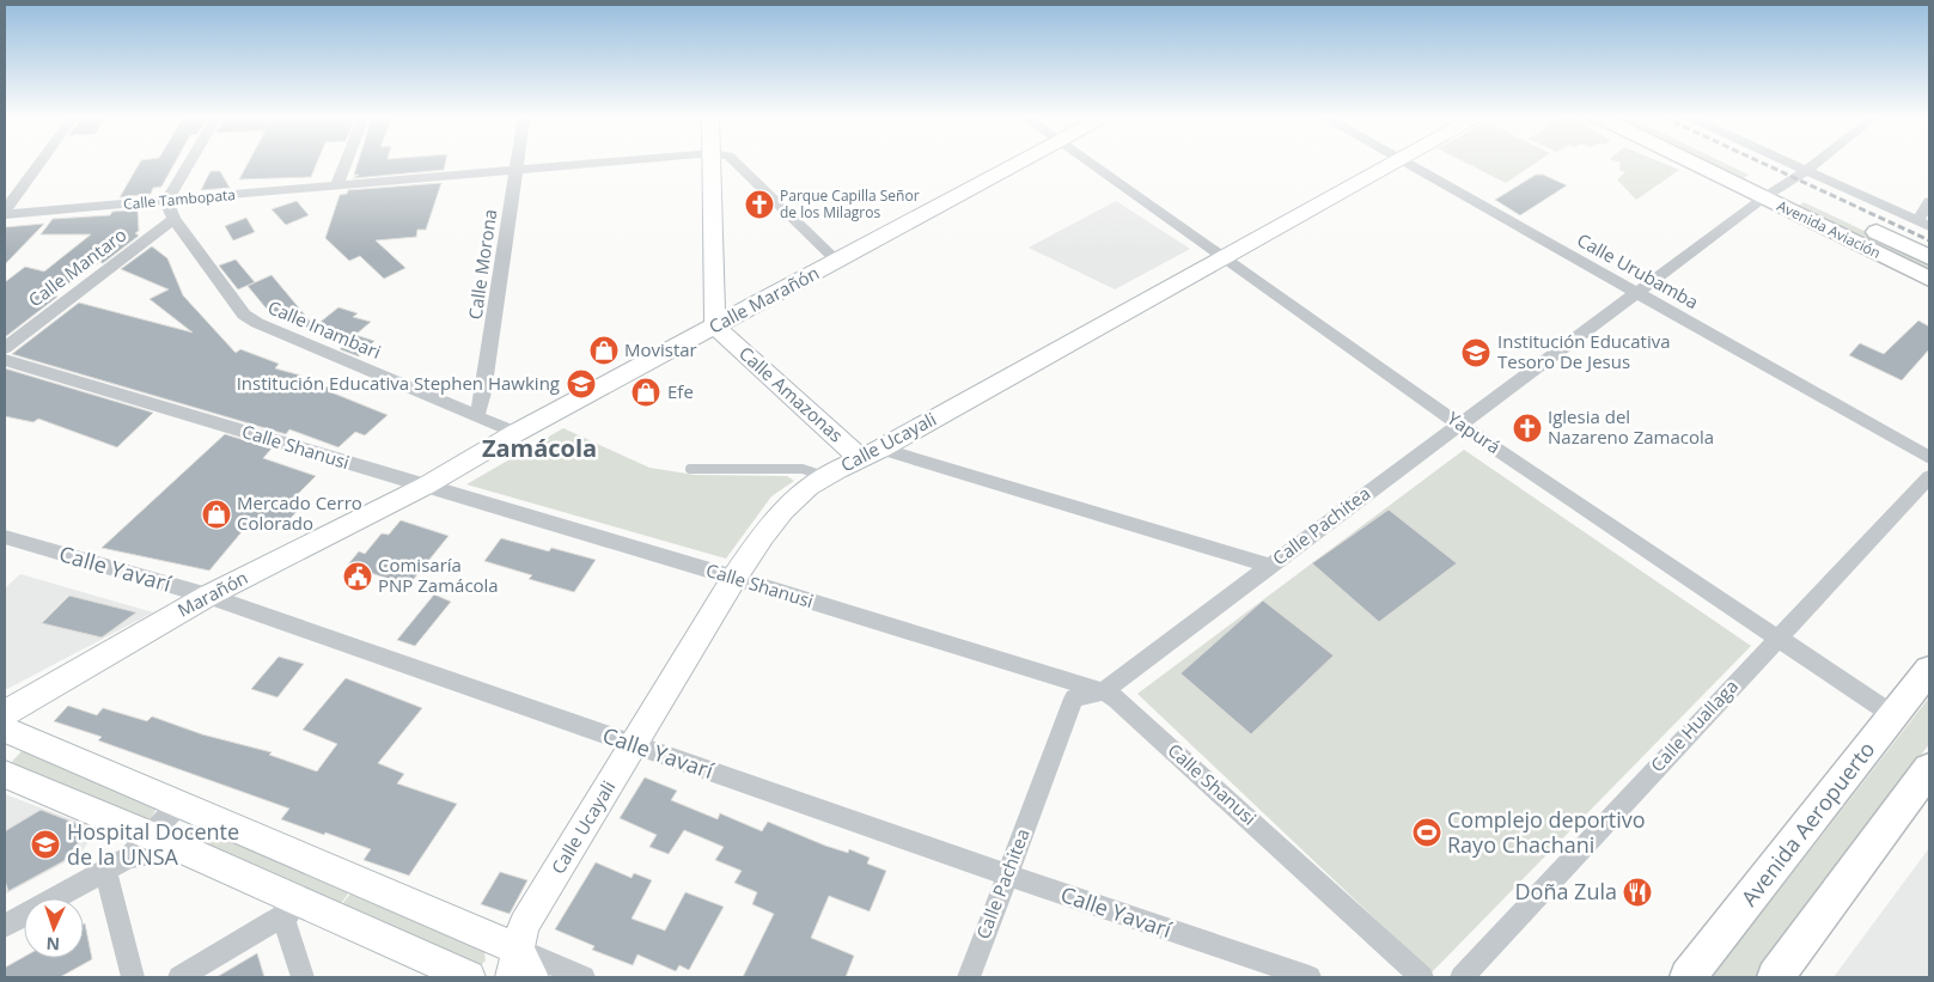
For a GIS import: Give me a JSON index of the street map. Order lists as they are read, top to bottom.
{
  "streets": {
    "main road": ["Avenida Aviación", "Avenida Aeropuerto"],
    "street": [
      "Calle Tambopata",
      "Calle Morona",
      "Calle Mantaro",
      "Calle Urubamba",
      "Calle Marañón",
      "Calle Inambari",
      "Calle Amazonas",
      "Yapurá",
      "Calle Ucayali",
      "Calle Shanusi",
      "Calle Pachitea",
      "Calle Yavarí",
      "Marañón",
      "Calle Huallaga"
    ]
  },
  "crossings": [
    ["Calle Tambopata", "Calle Morona"],
    ["Calle Tambopata", "Calle Inambari"],
    ["Avenida Aviación", "Calle Pachitea"],
    ["Calle Morona", "Calle Inambari"],
    ["Calle Mantaro", "Calle Inambari"],
    ["Calle Urubamba", "Calle Pachitea"],
    ["Calle Marañón", "Calle Inambari"],
    ["Calle Marañón", "Calle Amazonas"],
    ["Calle Marañón", "Calle Shanusi"],
    ["Calle Marañón", "Marañón"],
    ["Calle Amazonas", "Calle Ucayali"],
    ["Calle Amazonas", "Calle Pachitea"],
    ["Yapurá", "Calle Ucayali"],
    ["Yapurá", "Calle Pachitea"],
    ["Yapurá", "Calle Huallaga"],
    ["Yapurá", "Avenida Aeropuerto"],
    ["Calle Ucayali", "Calle Shanusi"],
    ["Calle Ucayali", "Calle Yavarí"],
    ["Calle Shanusi", "Calle Pachitea"],
    ["Calle Shanusi", "Marañón"],
    ["Calle Pachitea", "Calle Yavarí"],
    ["Calle Yavarí", "Marañón"]
  ],
  "districts": ["Zamácola"],
  "places": {
    "church": ["Parque Capilla Señor de los Milagros", "Iglesia del Nazareno Zamacola"],
    "shop": ["Movistar", "Efe", "Mercado Cerro Colorado"],
    "school or university": ["Institución Educativa Tesoro De Jesus", "Institución Educativa Stephen Hawking", "Hospital Docente de la UNSA"],
    "public building": ["Comisaría PNP Zamácola"],
    "sports": ["Complejo deportivo Rayo Chachani"],
    "restaurant": ["Doña Zula"]
  },
  "north": "bottom"
}
